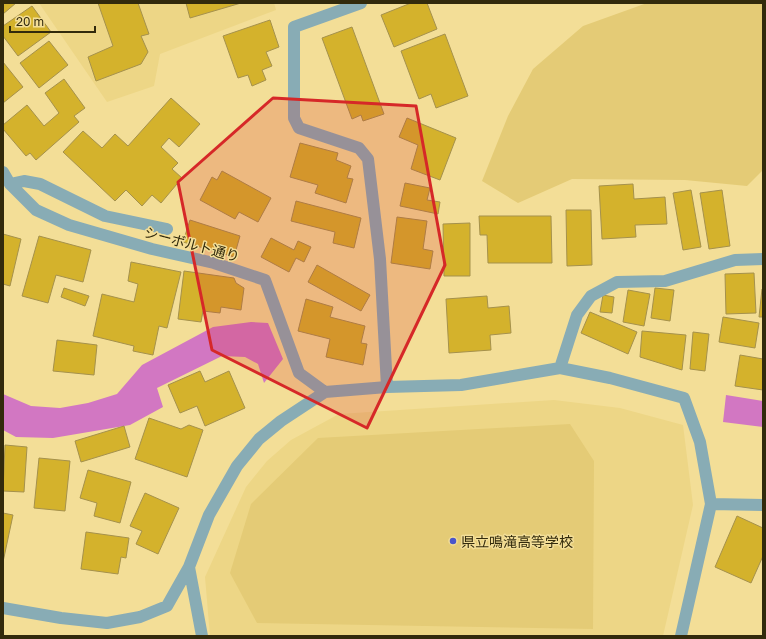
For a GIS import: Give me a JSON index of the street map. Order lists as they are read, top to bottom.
{
  "streets": {
    "street": ["シーボルト通り"]
  },
  "places": ["県立鳴滝高等学校"],
  "scale_bar": "20 m"
}
